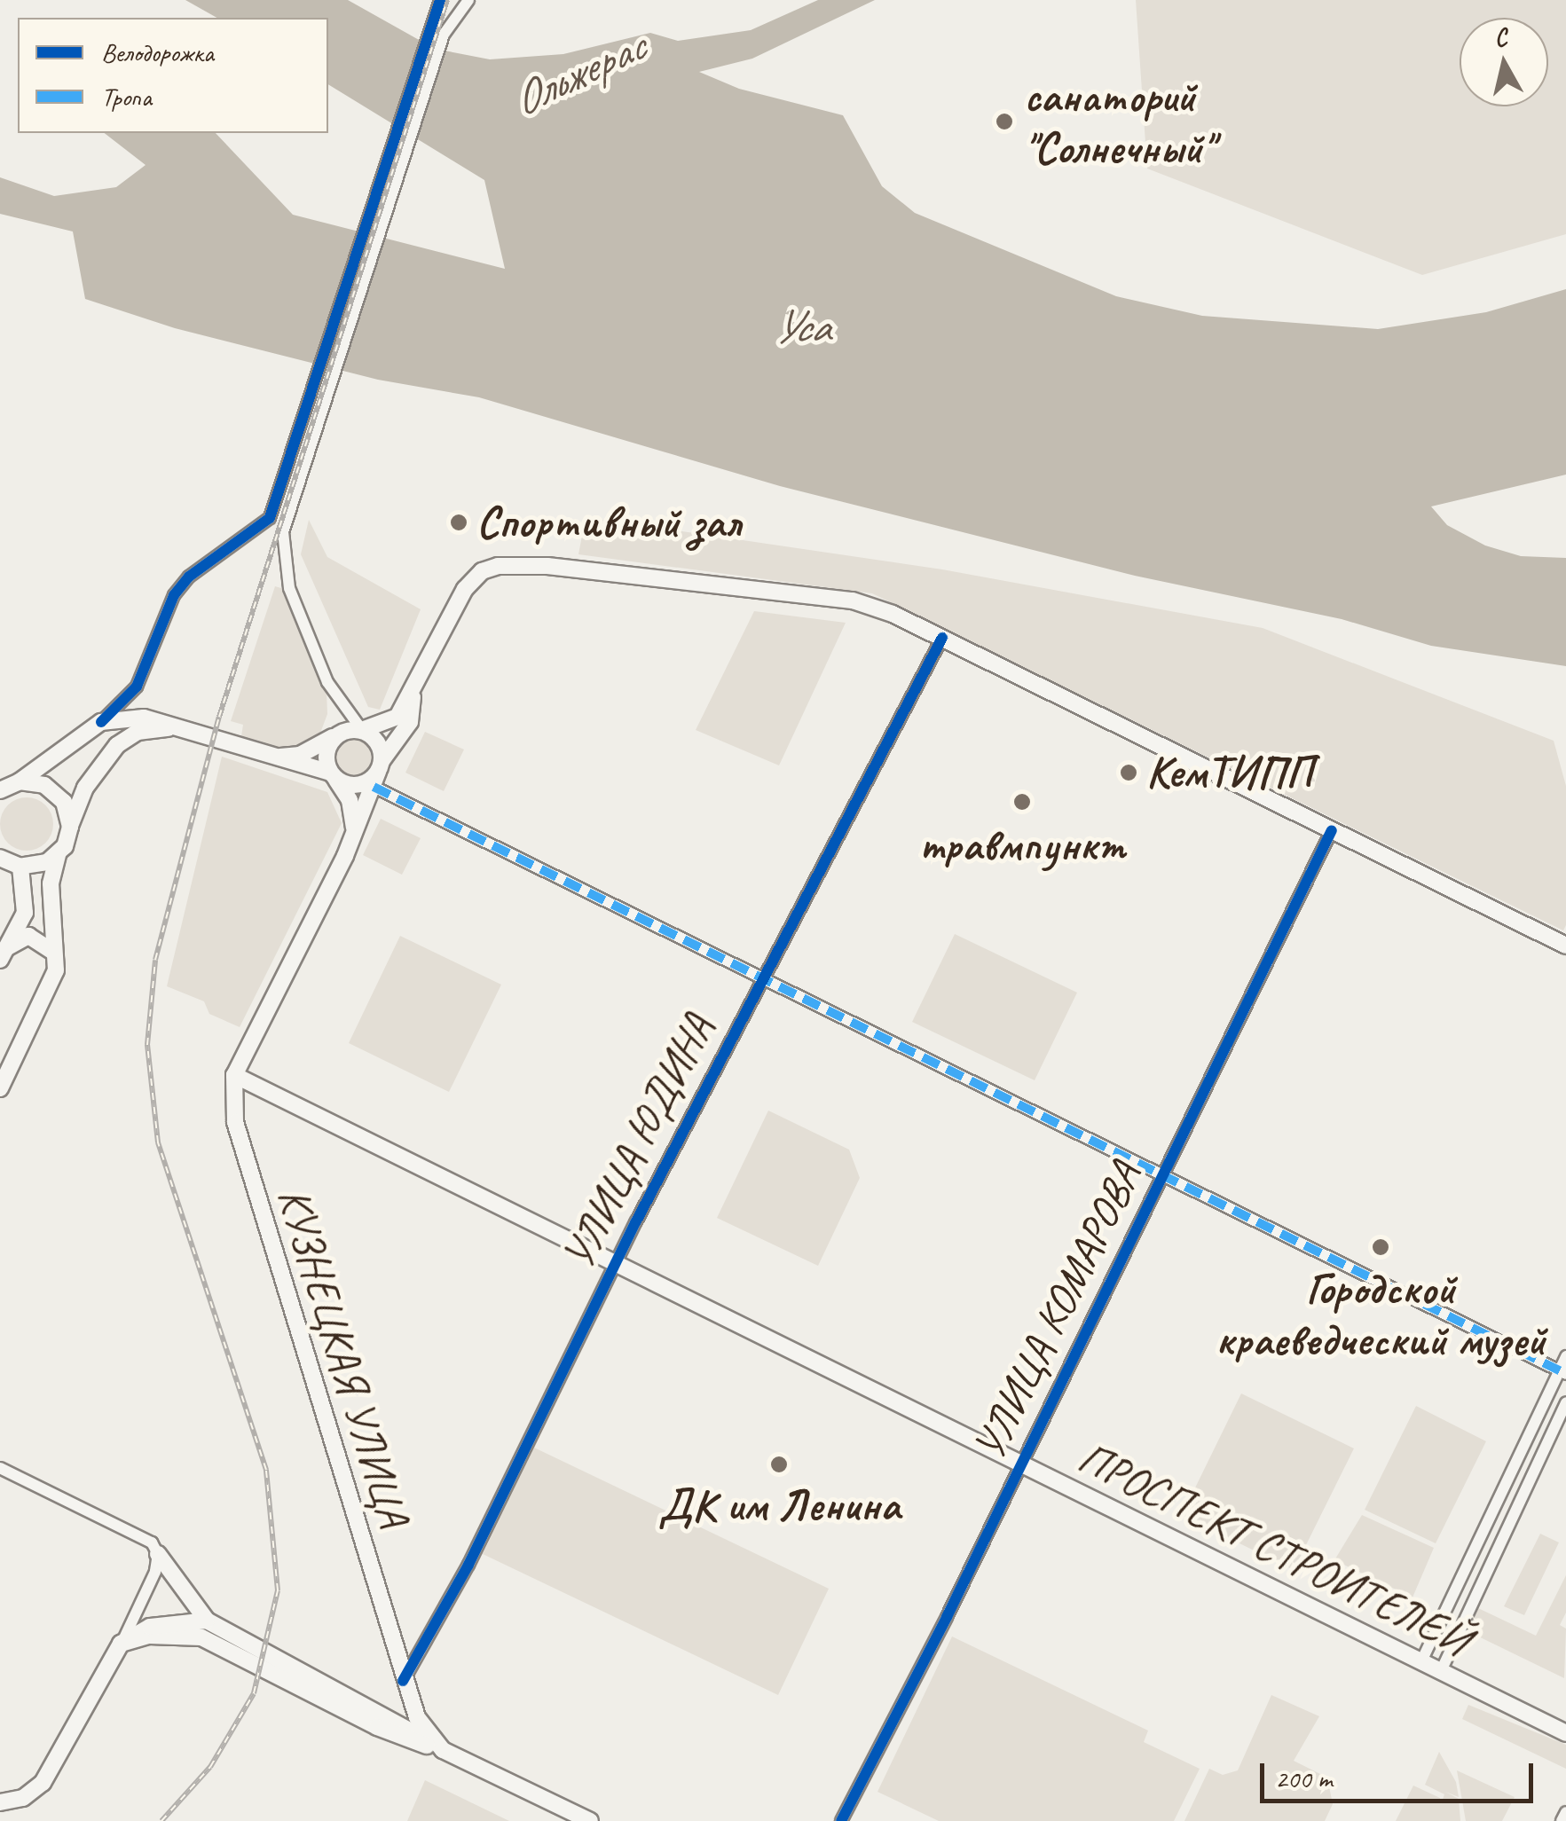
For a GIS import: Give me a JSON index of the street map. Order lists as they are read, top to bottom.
{
  "streets": {
    "main road": ["КУЗНЕЦКАЯ УЛИЦА", "ПРОСПЕКТ СТРОИТЕЛЕЙ"],
    "street": ["УЛИЦА ЮДИНА", "УЛИЦА КОМАРОВА"]
  },
  "crossings": [
    ["УЛИЦА ЮДИНА", "КУЗНЕЦКАЯ УЛИЦА"],
    ["УЛИЦА ЮДИНА", "ПРОСПЕКТ СТРОИТЕЛЕЙ"],
    ["УЛИЦА КОМАРОВА", "ПРОСПЕКТ СТРОИТЕЛЕЙ"],
    ["КУЗНЕЦКАЯ УЛИЦА", "ПРОСПЕКТ СТРОИТЕЛЕЙ"]
  ],
  "water": ["Ольжерас", "Уса"],
  "places": [
    "санаторий \"Солнечный\"",
    "Спортивный зал",
    "КемТИПП",
    "травмпункт",
    "Городской краеведческий музей",
    "ДК им Ленина"
  ],
  "legend": ["Велодорожка", "Тропа"],
  "scale_bar": "200 m",
  "north": "top"
}
